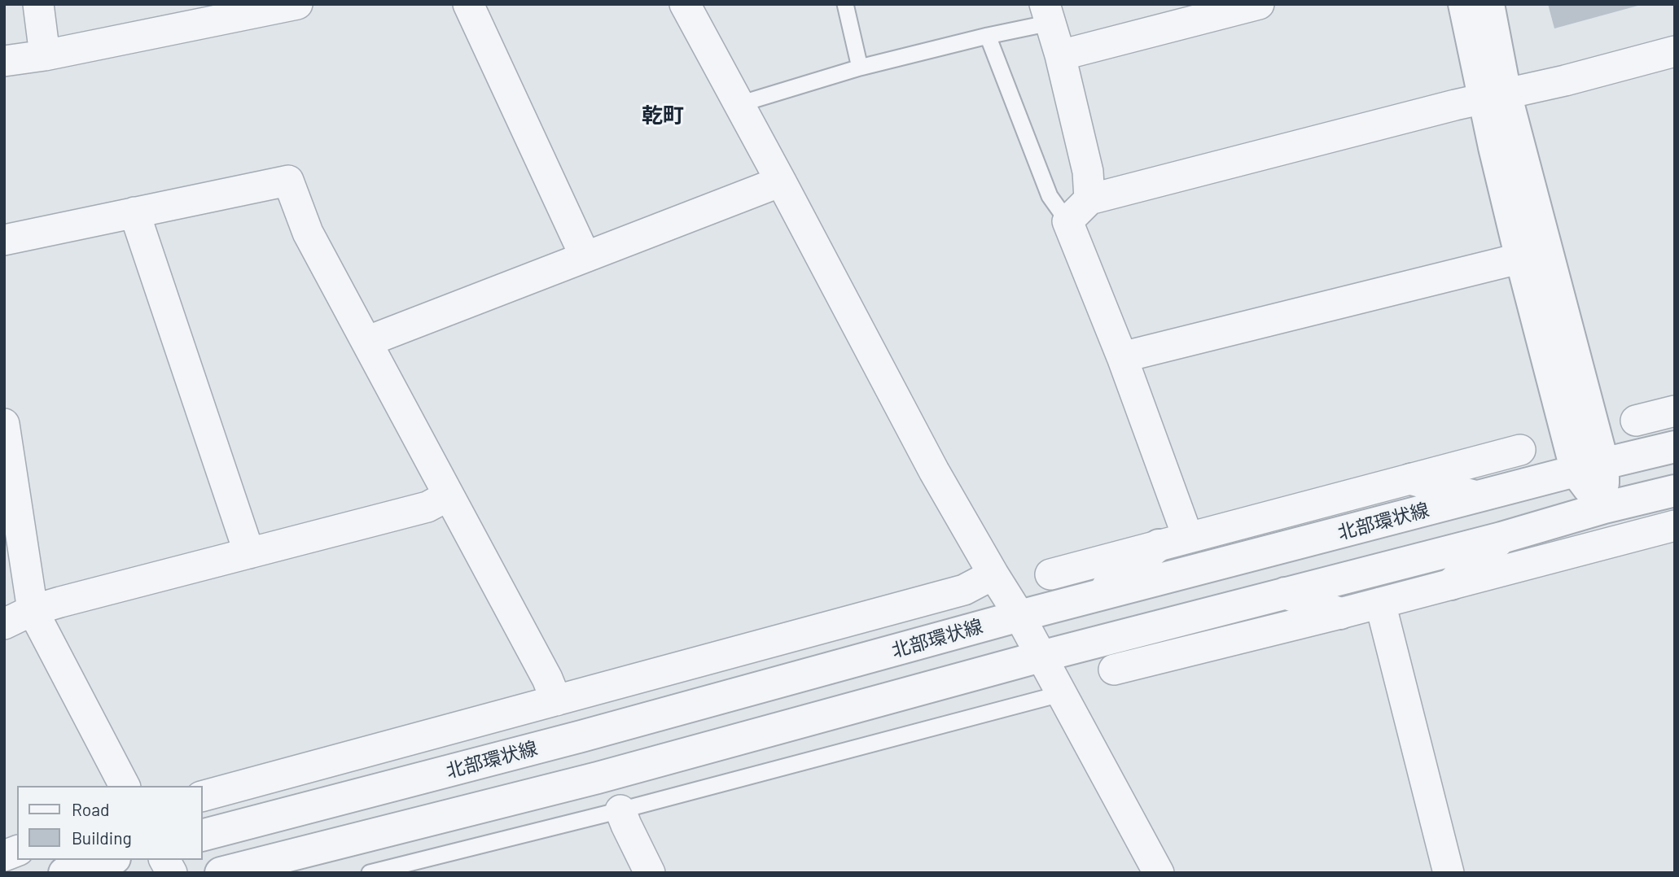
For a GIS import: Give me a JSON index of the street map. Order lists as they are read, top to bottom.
{
  "streets": {
    "street": ["北部環状線"]
  },
  "districts": ["乾町"],
  "legend": ["Road", "Building"]
}
